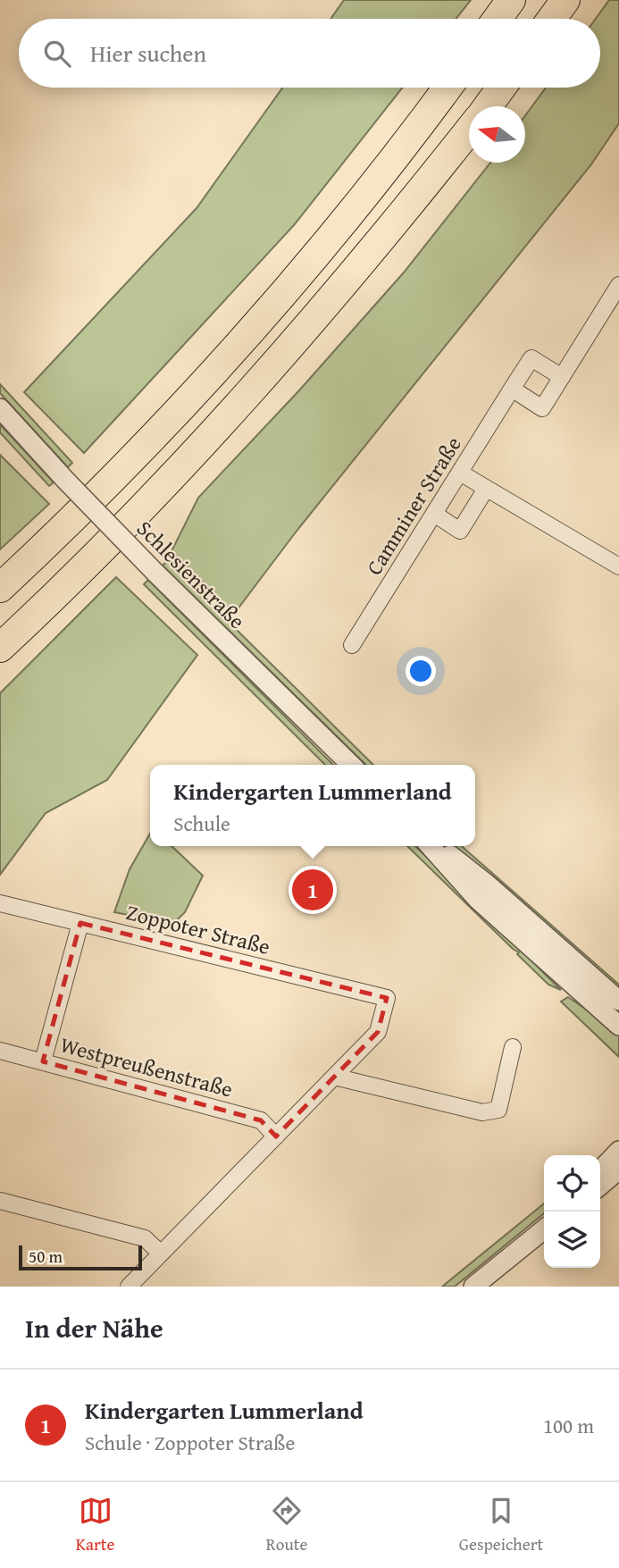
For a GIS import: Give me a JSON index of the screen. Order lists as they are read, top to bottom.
{
  "streets": {
    "street": [
      "Camminer Straße",
      "Schlesienstraße",
      "Zoppoter Straße",
      "Westpreußenstraße"
    ]
  },
  "scale_bar": "50 m",
  "north": "left",
  "page": {
    "search": "Hier suchen",
    "popup": ["Kindergarten Lummerland", "Schule"],
    "pins": "1",
    "scale": "50 m",
    "heading": "In der Nähe",
    "list": [
      {
        "mark": "1",
        "name": "Kindergarten Lummerland",
        "note": "Schule · Zoppoter Straße",
        "value": "100 m"
      }
    ],
    "nav": ["Karte", "Route", "Gespeichert"]
  }
}
